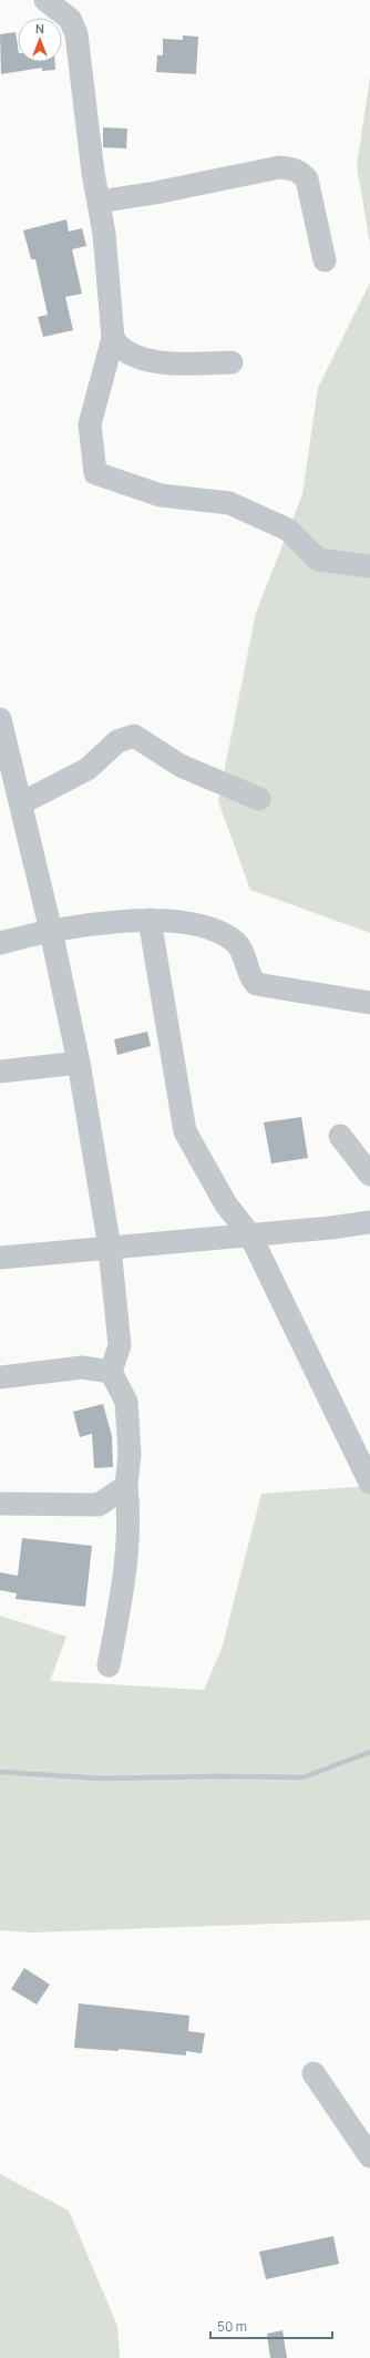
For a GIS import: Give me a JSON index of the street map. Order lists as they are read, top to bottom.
{
  "scale_bar": "50 m",
  "north": "top"
}
